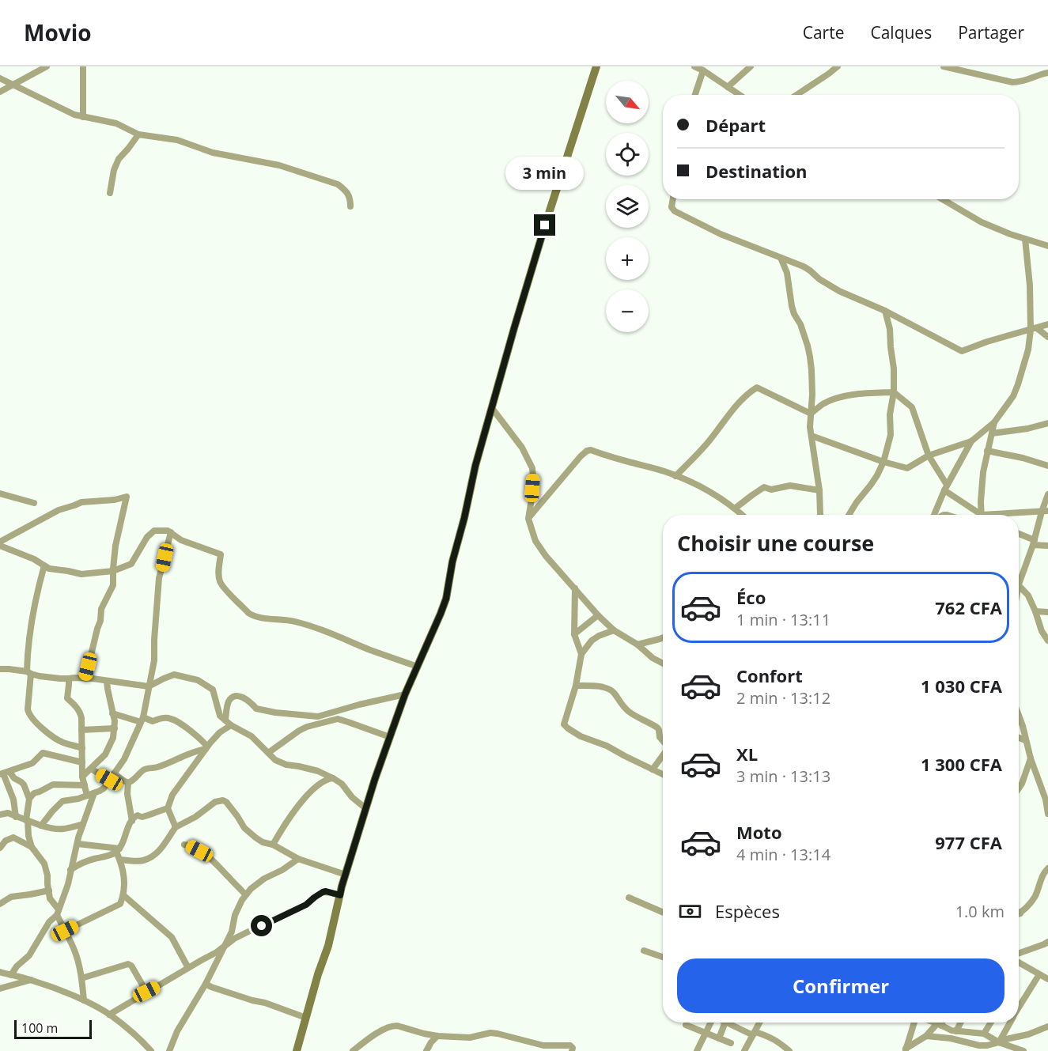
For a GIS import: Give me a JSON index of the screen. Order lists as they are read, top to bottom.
{
  "scale_bar": "100 m",
  "north": "bottom right",
  "page": {
    "header": "Movio",
    "nav": ["Carte", "Calques", "Partager"],
    "map_buttons": ["+", "−"],
    "banner": ["Départ", "Destination"],
    "bubble": "3 min",
    "heading": "Choisir une course",
    "list": [
      {
        "name": "Éco",
        "note": "1 min · 13:11",
        "value": "762 CFA"
      },
      {
        "name": "Confort",
        "note": "2 min · 13:12",
        "value": "1 030 CFA"
      },
      {
        "name": "XL",
        "note": "3 min · 13:13",
        "value": "1 300 CFA"
      },
      {
        "name": "Moto",
        "note": "4 min · 13:14",
        "value": "977 CFA"
      }
    ],
    "pay": ["Espèces", "1.0 km"],
    "buttons": "Confirmer",
    "scale": "100 m"
  }
}
